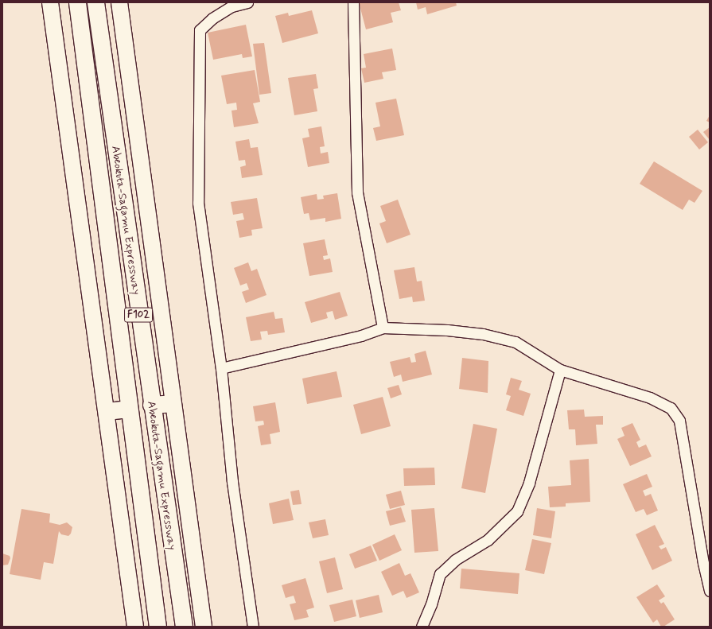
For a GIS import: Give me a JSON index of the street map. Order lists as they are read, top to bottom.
{
  "streets": {
    "highway": ["Abeokuta-Sagamu Expressway", "F102"]
  }
}
